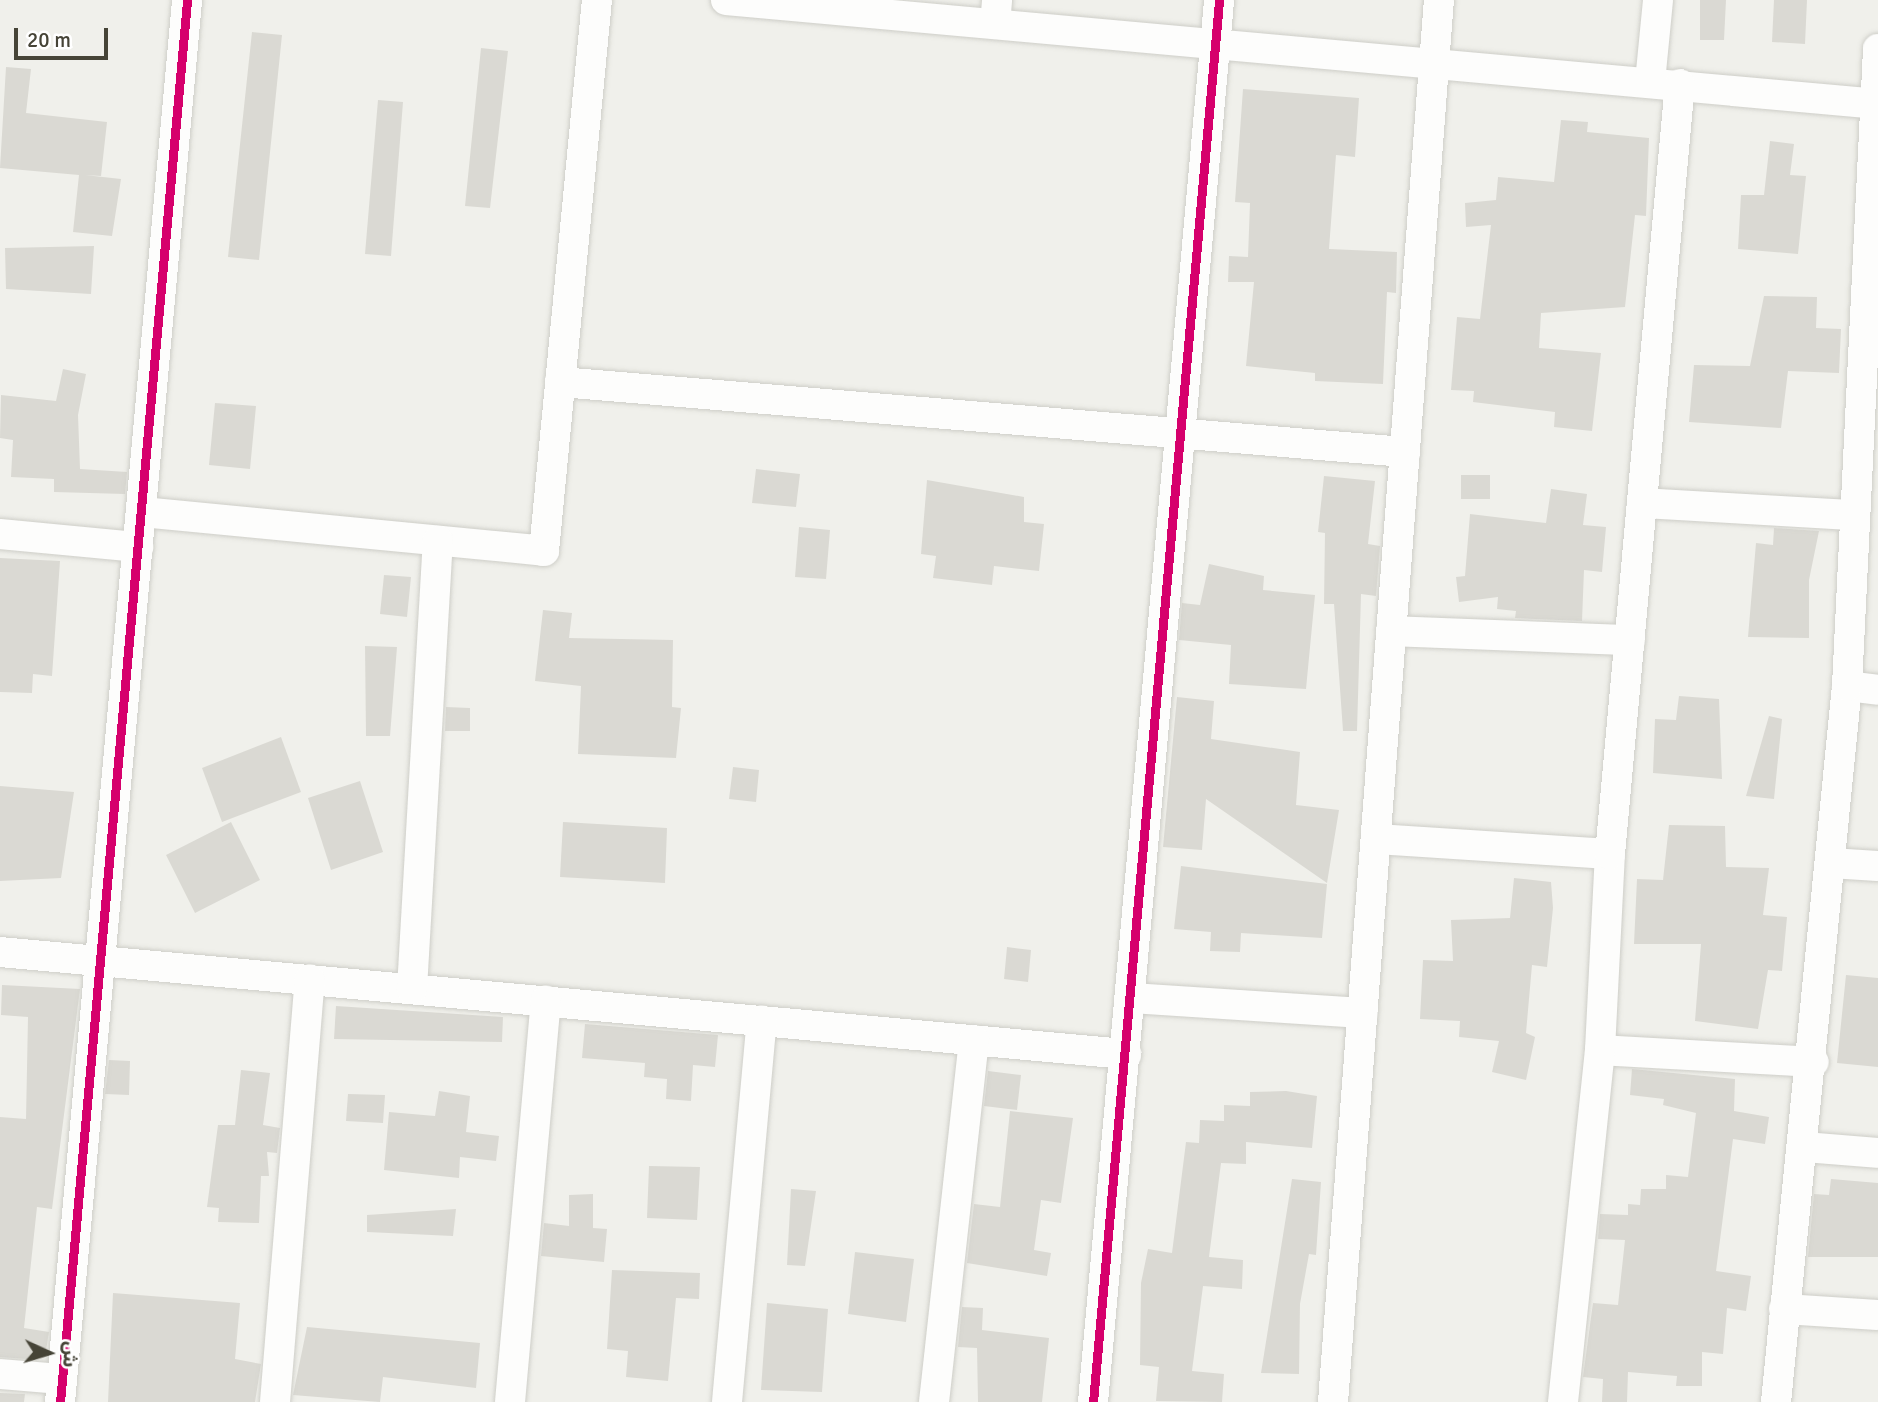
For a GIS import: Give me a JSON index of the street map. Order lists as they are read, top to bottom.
{
  "scale_bar": "20 m",
  "north": "right"
}
